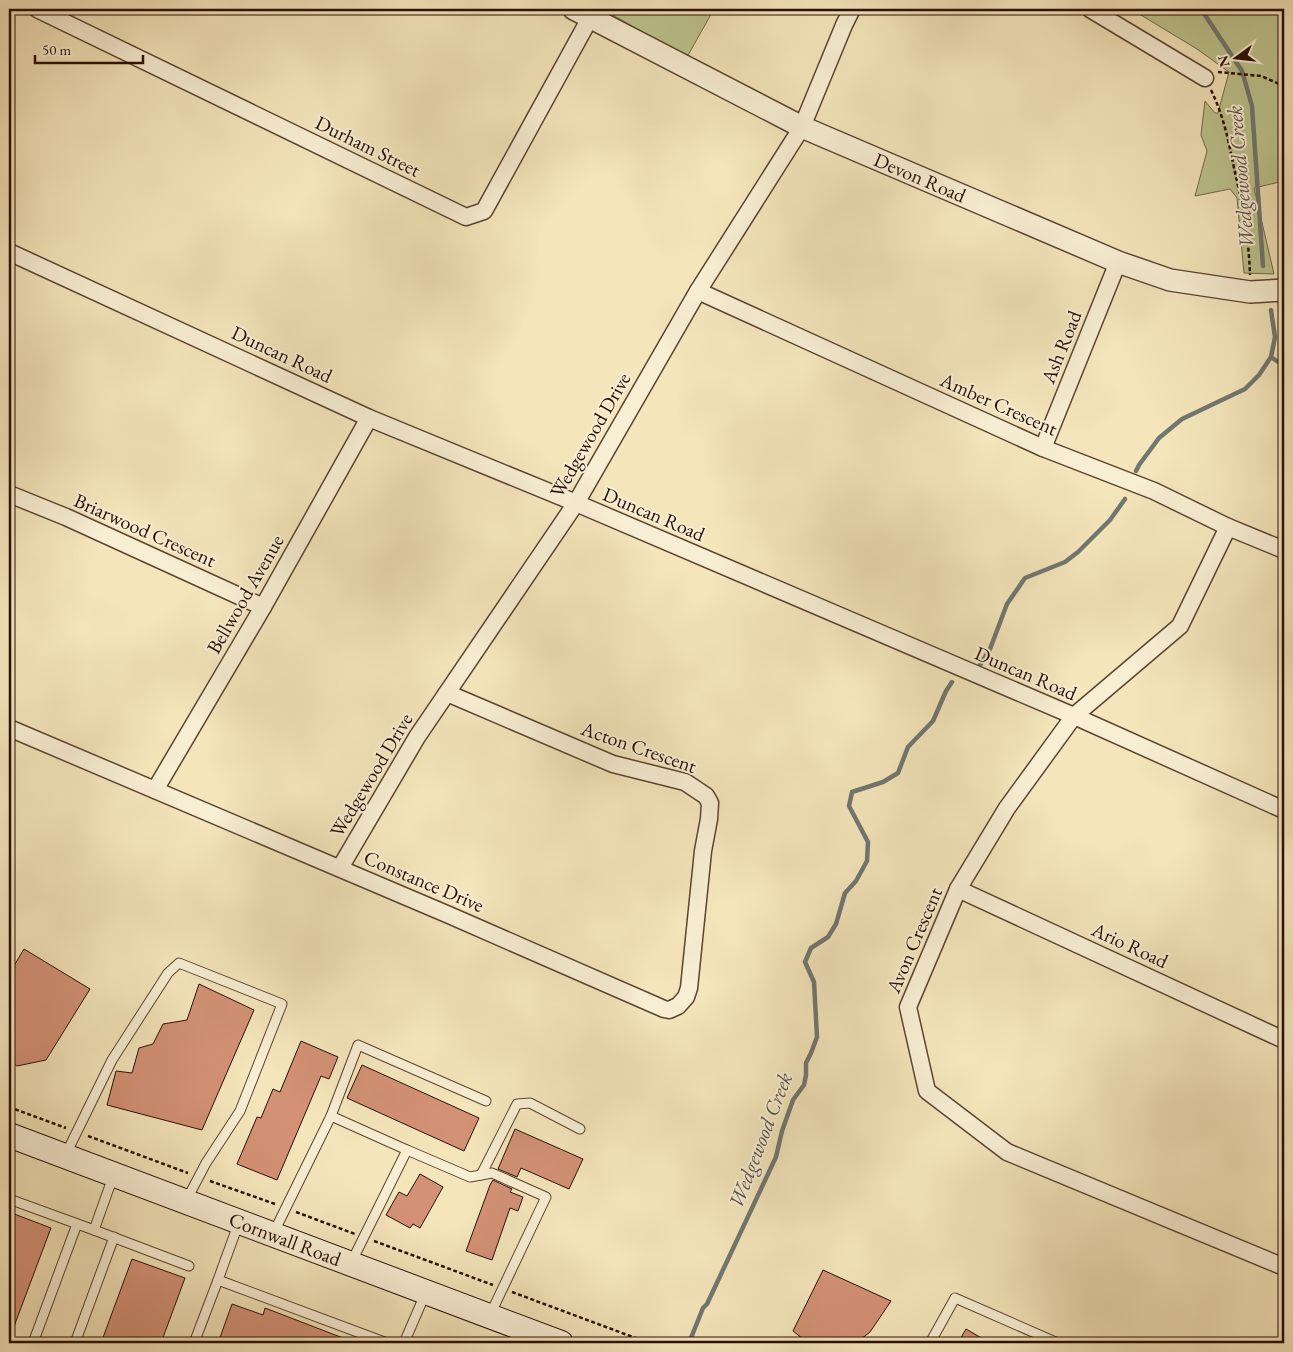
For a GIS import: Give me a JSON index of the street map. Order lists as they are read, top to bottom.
{
  "streets": {
    "main road": ["Cornwall Road"],
    "street": [
      "Durham Street",
      "Devon Road",
      "Ash Road",
      "Duncan Road",
      "Amber Crescent",
      "Wedgewood Drive",
      "Briarwood Crescent",
      "Bellwood Avenue",
      "Acton Crescent",
      "Constance Drive",
      "Avon Crescent",
      "Ario Road"
    ]
  },
  "crossings": [
    ["Durham Street", "Devon Road"],
    ["Devon Road", "Ash Road"],
    ["Devon Road", "Wedgewood Drive"],
    ["Ash Road", "Amber Crescent"],
    ["Duncan Road", "Wedgewood Drive"],
    ["Duncan Road", "Bellwood Avenue"],
    ["Duncan Road", "Avon Crescent"],
    ["Amber Crescent", "Wedgewood Drive"],
    ["Amber Crescent", "Avon Crescent"],
    ["Wedgewood Drive", "Acton Crescent"],
    ["Wedgewood Drive", "Constance Drive"],
    ["Briarwood Crescent", "Bellwood Avenue"],
    ["Bellwood Avenue", "Constance Drive"],
    ["Acton Crescent", "Constance Drive"],
    ["Avon Crescent", "Ario Road"]
  ],
  "water": ["Wedgewood Creek"],
  "scale_bar": "50 m",
  "north": "left"
}
